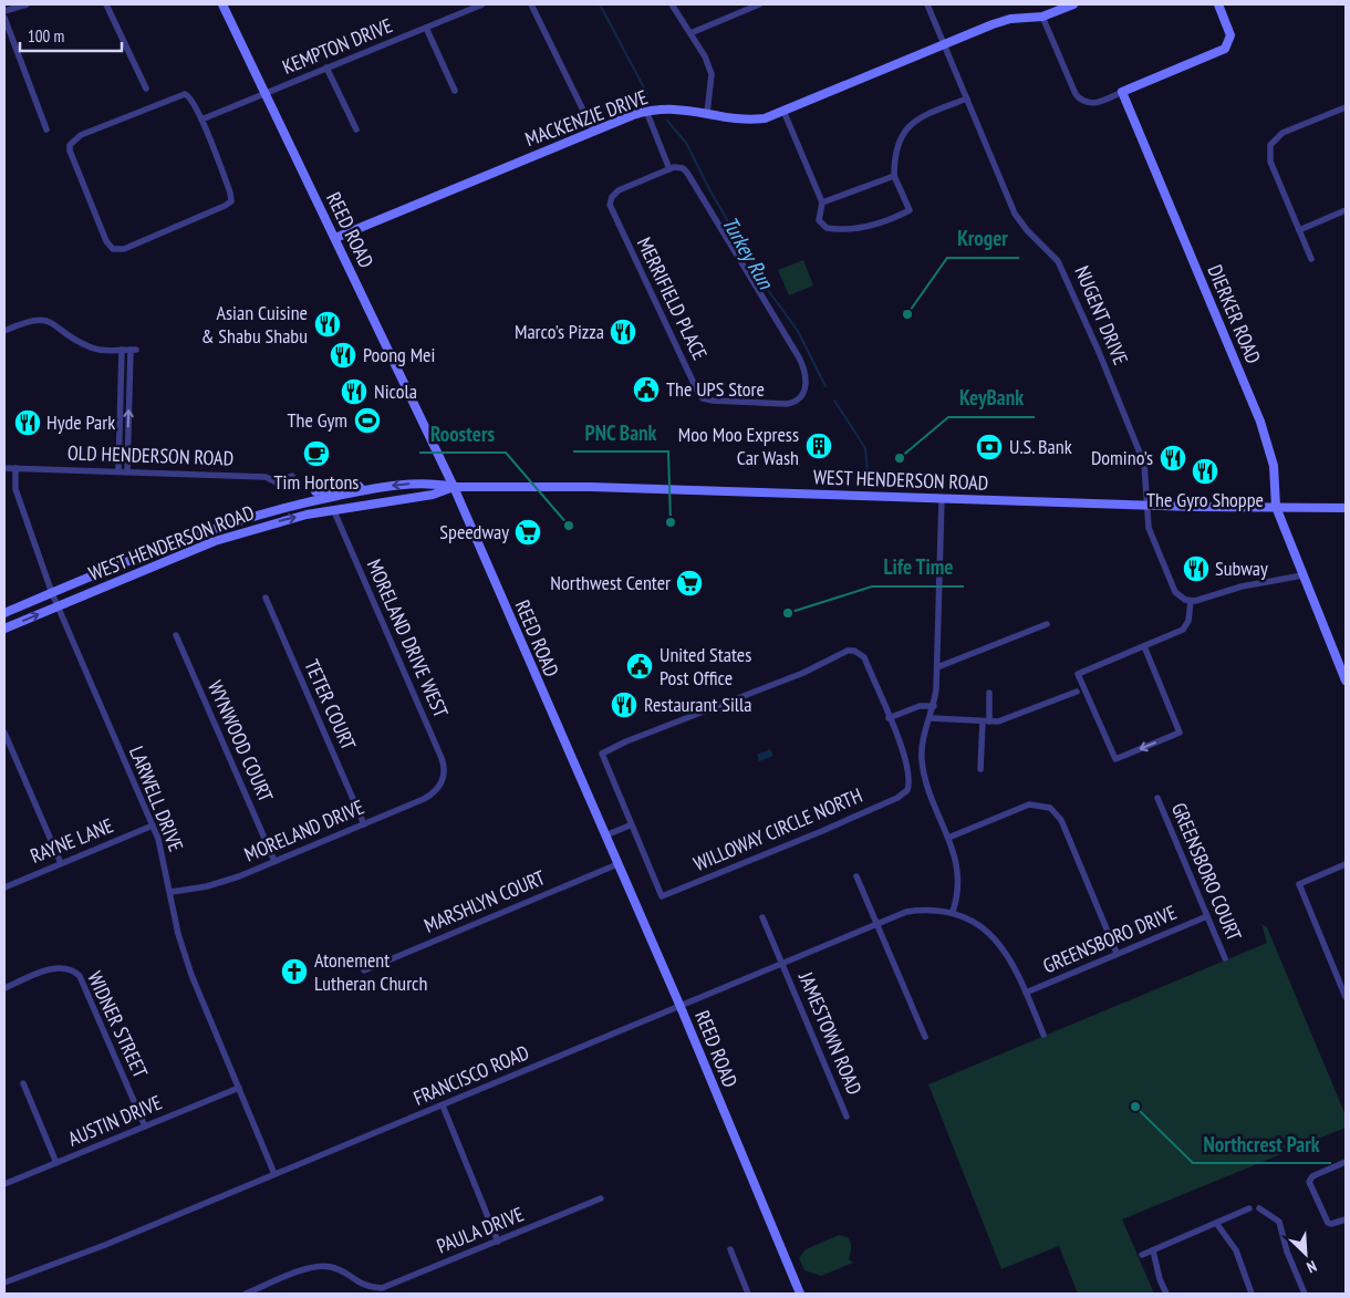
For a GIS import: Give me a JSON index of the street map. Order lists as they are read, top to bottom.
{
  "streets": {
    "main road": [
      "MACKENZIE DRIVE",
      "REED ROAD",
      "DIERKER ROAD",
      "WEST HENDERSON ROAD"
    ],
    "street": [
      "KEMPTON DRIVE",
      "MERRIFIELD PLACE",
      "NUGENT DRIVE",
      "OLD HENDERSON ROAD",
      "MORELAND DRIVE WEST",
      "TETER COURT",
      "WYNWOOD COURT",
      "LARWELL DRIVE",
      "WILLOWAY CIRCLE NORTH",
      "MORELAND DRIVE",
      "RAYNE LANE",
      "GREENSBORO COURT",
      "MARSHLYN COURT",
      "GREENSBORO DRIVE",
      "WIDNER STREET",
      "JAMESTOWN ROAD",
      "FRANCISCO ROAD",
      "AUSTIN DRIVE",
      "PAULA DRIVE"
    ]
  },
  "crossings": [
    ["KEMPTON DRIVE", "REED ROAD"],
    ["MACKENZIE DRIVE", "REED ROAD"],
    ["MACKENZIE DRIVE", "NUGENT DRIVE"],
    ["REED ROAD", "WEST HENDERSON ROAD"],
    ["REED ROAD", "MARSHLYN COURT"],
    ["REED ROAD", "FRANCISCO ROAD"],
    ["DIERKER ROAD", "WEST HENDERSON ROAD"],
    ["NUGENT DRIVE", "WEST HENDERSON ROAD"],
    ["OLD HENDERSON ROAD", "LARWELL DRIVE"],
    ["WEST HENDERSON ROAD", "MORELAND DRIVE WEST"],
    ["WEST HENDERSON ROAD", "LARWELL DRIVE"],
    ["MORELAND DRIVE WEST", "MORELAND DRIVE"],
    ["TETER COURT", "MORELAND DRIVE"],
    ["WYNWOOD COURT", "MORELAND DRIVE"],
    ["LARWELL DRIVE", "MORELAND DRIVE"],
    ["LARWELL DRIVE", "RAYNE LANE"],
    ["LARWELL DRIVE", "FRANCISCO ROAD"],
    ["LARWELL DRIVE", "AUSTIN DRIVE"],
    ["GREENSBORO COURT", "GREENSBORO DRIVE"],
    ["WIDNER STREET", "AUSTIN DRIVE"],
    ["JAMESTOWN ROAD", "FRANCISCO ROAD"]
  ],
  "water": ["Turkey Run"],
  "places": {
    "other": [
      "Kroger",
      "KeyBank",
      "PNC Bank",
      "Roosters",
      "Life Time",
      "Northcrest Park"
    ],
    "restaurant": [
      "Asian Cuisine & Shabu Shabu",
      "Marco's Pizza",
      "Poong Mei",
      "Nicola",
      "Hyde Park",
      "Domino's",
      "The Gyro Shoppe",
      "Subway",
      "Restaurant Silla"
    ],
    "public building": ["The UPS Store", "United States Post Office"],
    "sports": ["The Gym"],
    "building": ["Moo Moo Express Car Wash"],
    "bank": ["U.S. Bank"],
    "cafe": ["Tim Hortons"],
    "supermarket": ["Speedway", "Northwest Center"],
    "church": ["Atonement Lutheran Church"]
  },
  "scale_bar": "100 m",
  "north": "bottom right"
}
